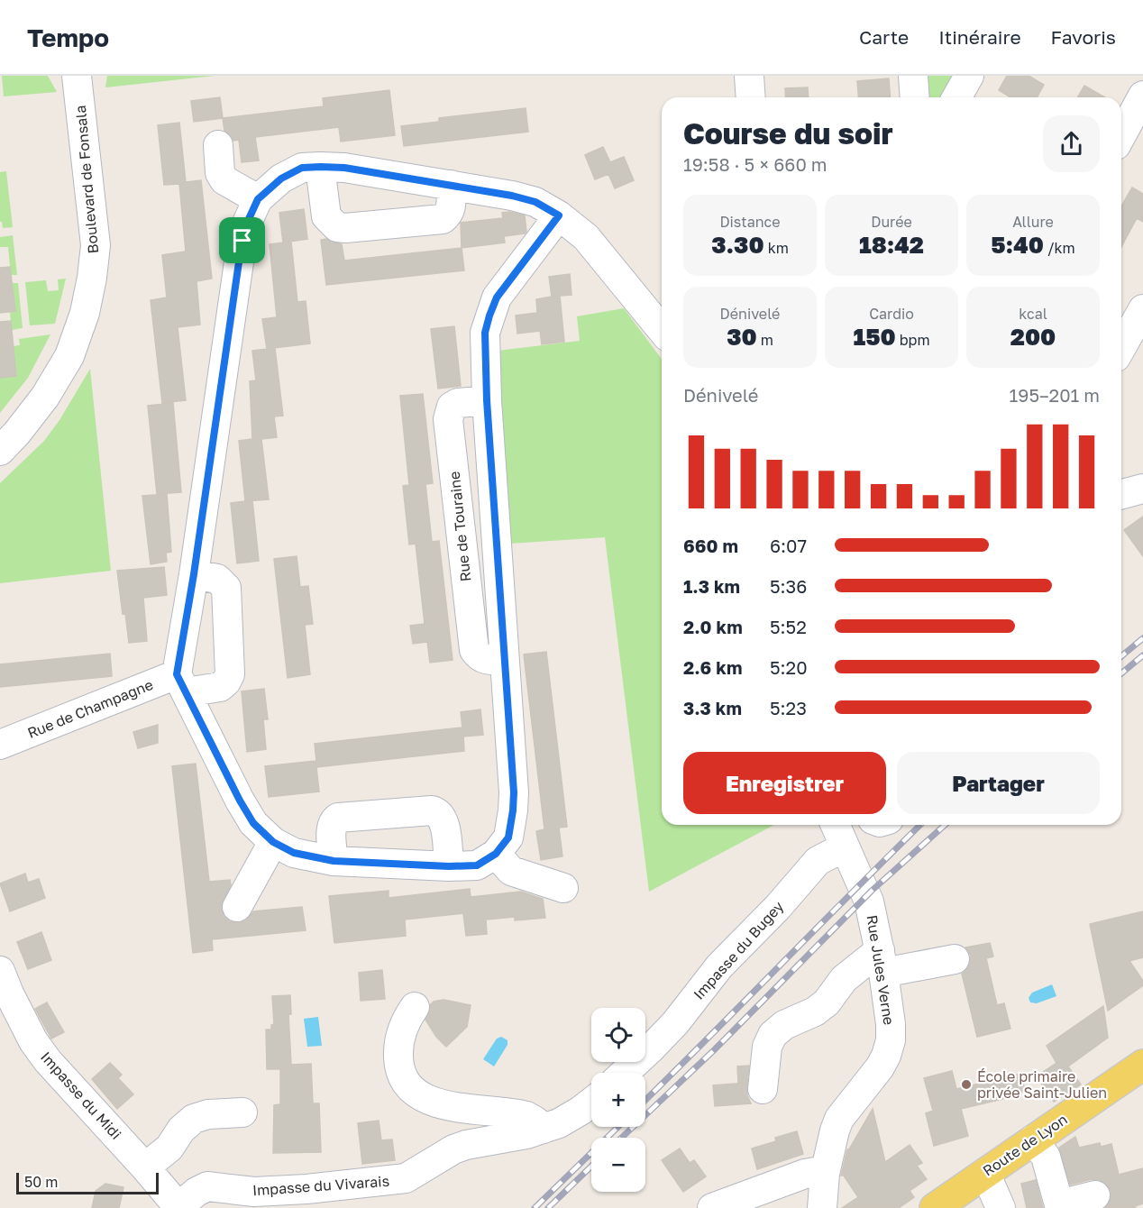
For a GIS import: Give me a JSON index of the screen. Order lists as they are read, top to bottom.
{
  "streets": {
    "main road": ["Route de Lyon"],
    "street": [
      "Boulevard de Fonsala",
      "Rue de Touraine",
      "Rue de Champagne",
      "Impasse du Bugey",
      "Rue Jules Verne",
      "Impasse du Midi",
      "Impasse du Vivarais"
    ]
  },
  "crossings": [
    ["Impasse du Bugey", "Rue Jules Verne"],
    ["Impasse du Midi", "Impasse du Vivarais"]
  ],
  "places": ["École primaire privée Saint-Julien"],
  "scale_bar": "50 m",
  "page": {
    "header": "Tempo",
    "nav": ["Carte", "Itinéraire", "Favoris"],
    "heading": ["Course du soir", "19:58 · 5 × 660 m"],
    "stats": [
      ["Distance", "3.30 km"],
      ["Durée", "18:42"],
      ["Allure", "5:40 /km"],
      ["Dénivelé", "30 m"],
      ["Cardio", "150 bpm"],
      ["kcal", "200"]
    ],
    "chart": ["Dénivelé", "195–201 m"],
    "list": [
      {
        "name": "660 m",
        "note": "6:07"
      },
      {
        "name": "1.3 km",
        "note": "5:36"
      },
      {
        "name": "2.0 km",
        "note": "5:52"
      },
      {
        "name": "2.6 km",
        "note": "5:20"
      },
      {
        "name": "3.3 km",
        "note": "5:23"
      }
    ],
    "buttons": ["Enregistrer", "Partager"],
    "map_buttons": ["+", "−"],
    "scale": "50 m"
  }
}
